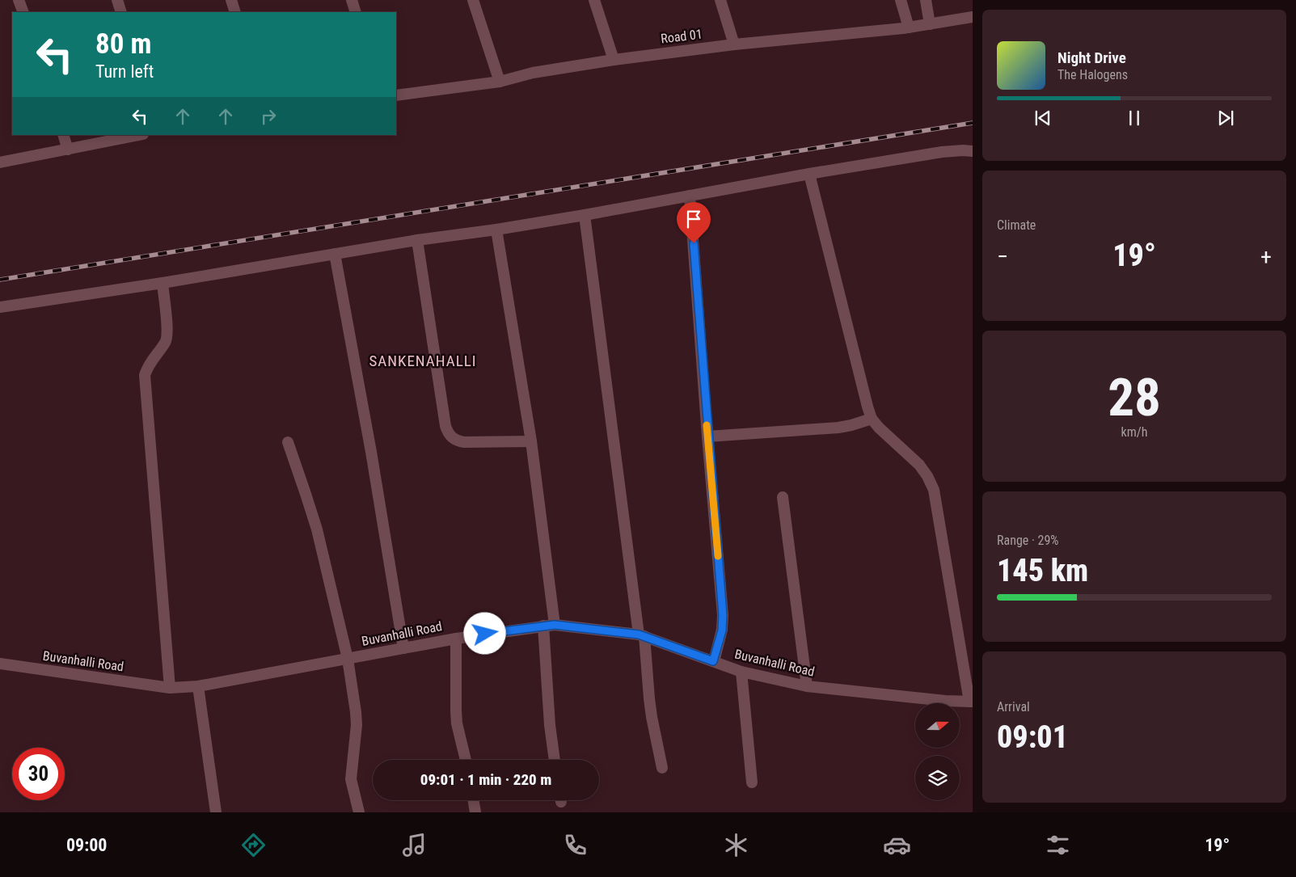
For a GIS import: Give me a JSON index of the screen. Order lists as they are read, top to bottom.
{
  "streets": {
    "street": ["Road 01", "Buvanhalli Road"]
  },
  "districts": ["SANKENAHALLI"],
  "north": "right",
  "page": {
    "turn": ["80 m", "Turn left"],
    "song": ["Night Drive", "The Halogens"],
    "tile": [
      "Climate",
      ["28", "km/h"],
      ["Range · 29%", "145 km"],
      ["Arrival", "09:01"]
    ],
    "heat": ["−", "19°", "+"],
    "limit": "30",
    "trip": "09:01 · 1 min · 220 m",
    "tabs": ["09:00", "19°"]
  }
}
